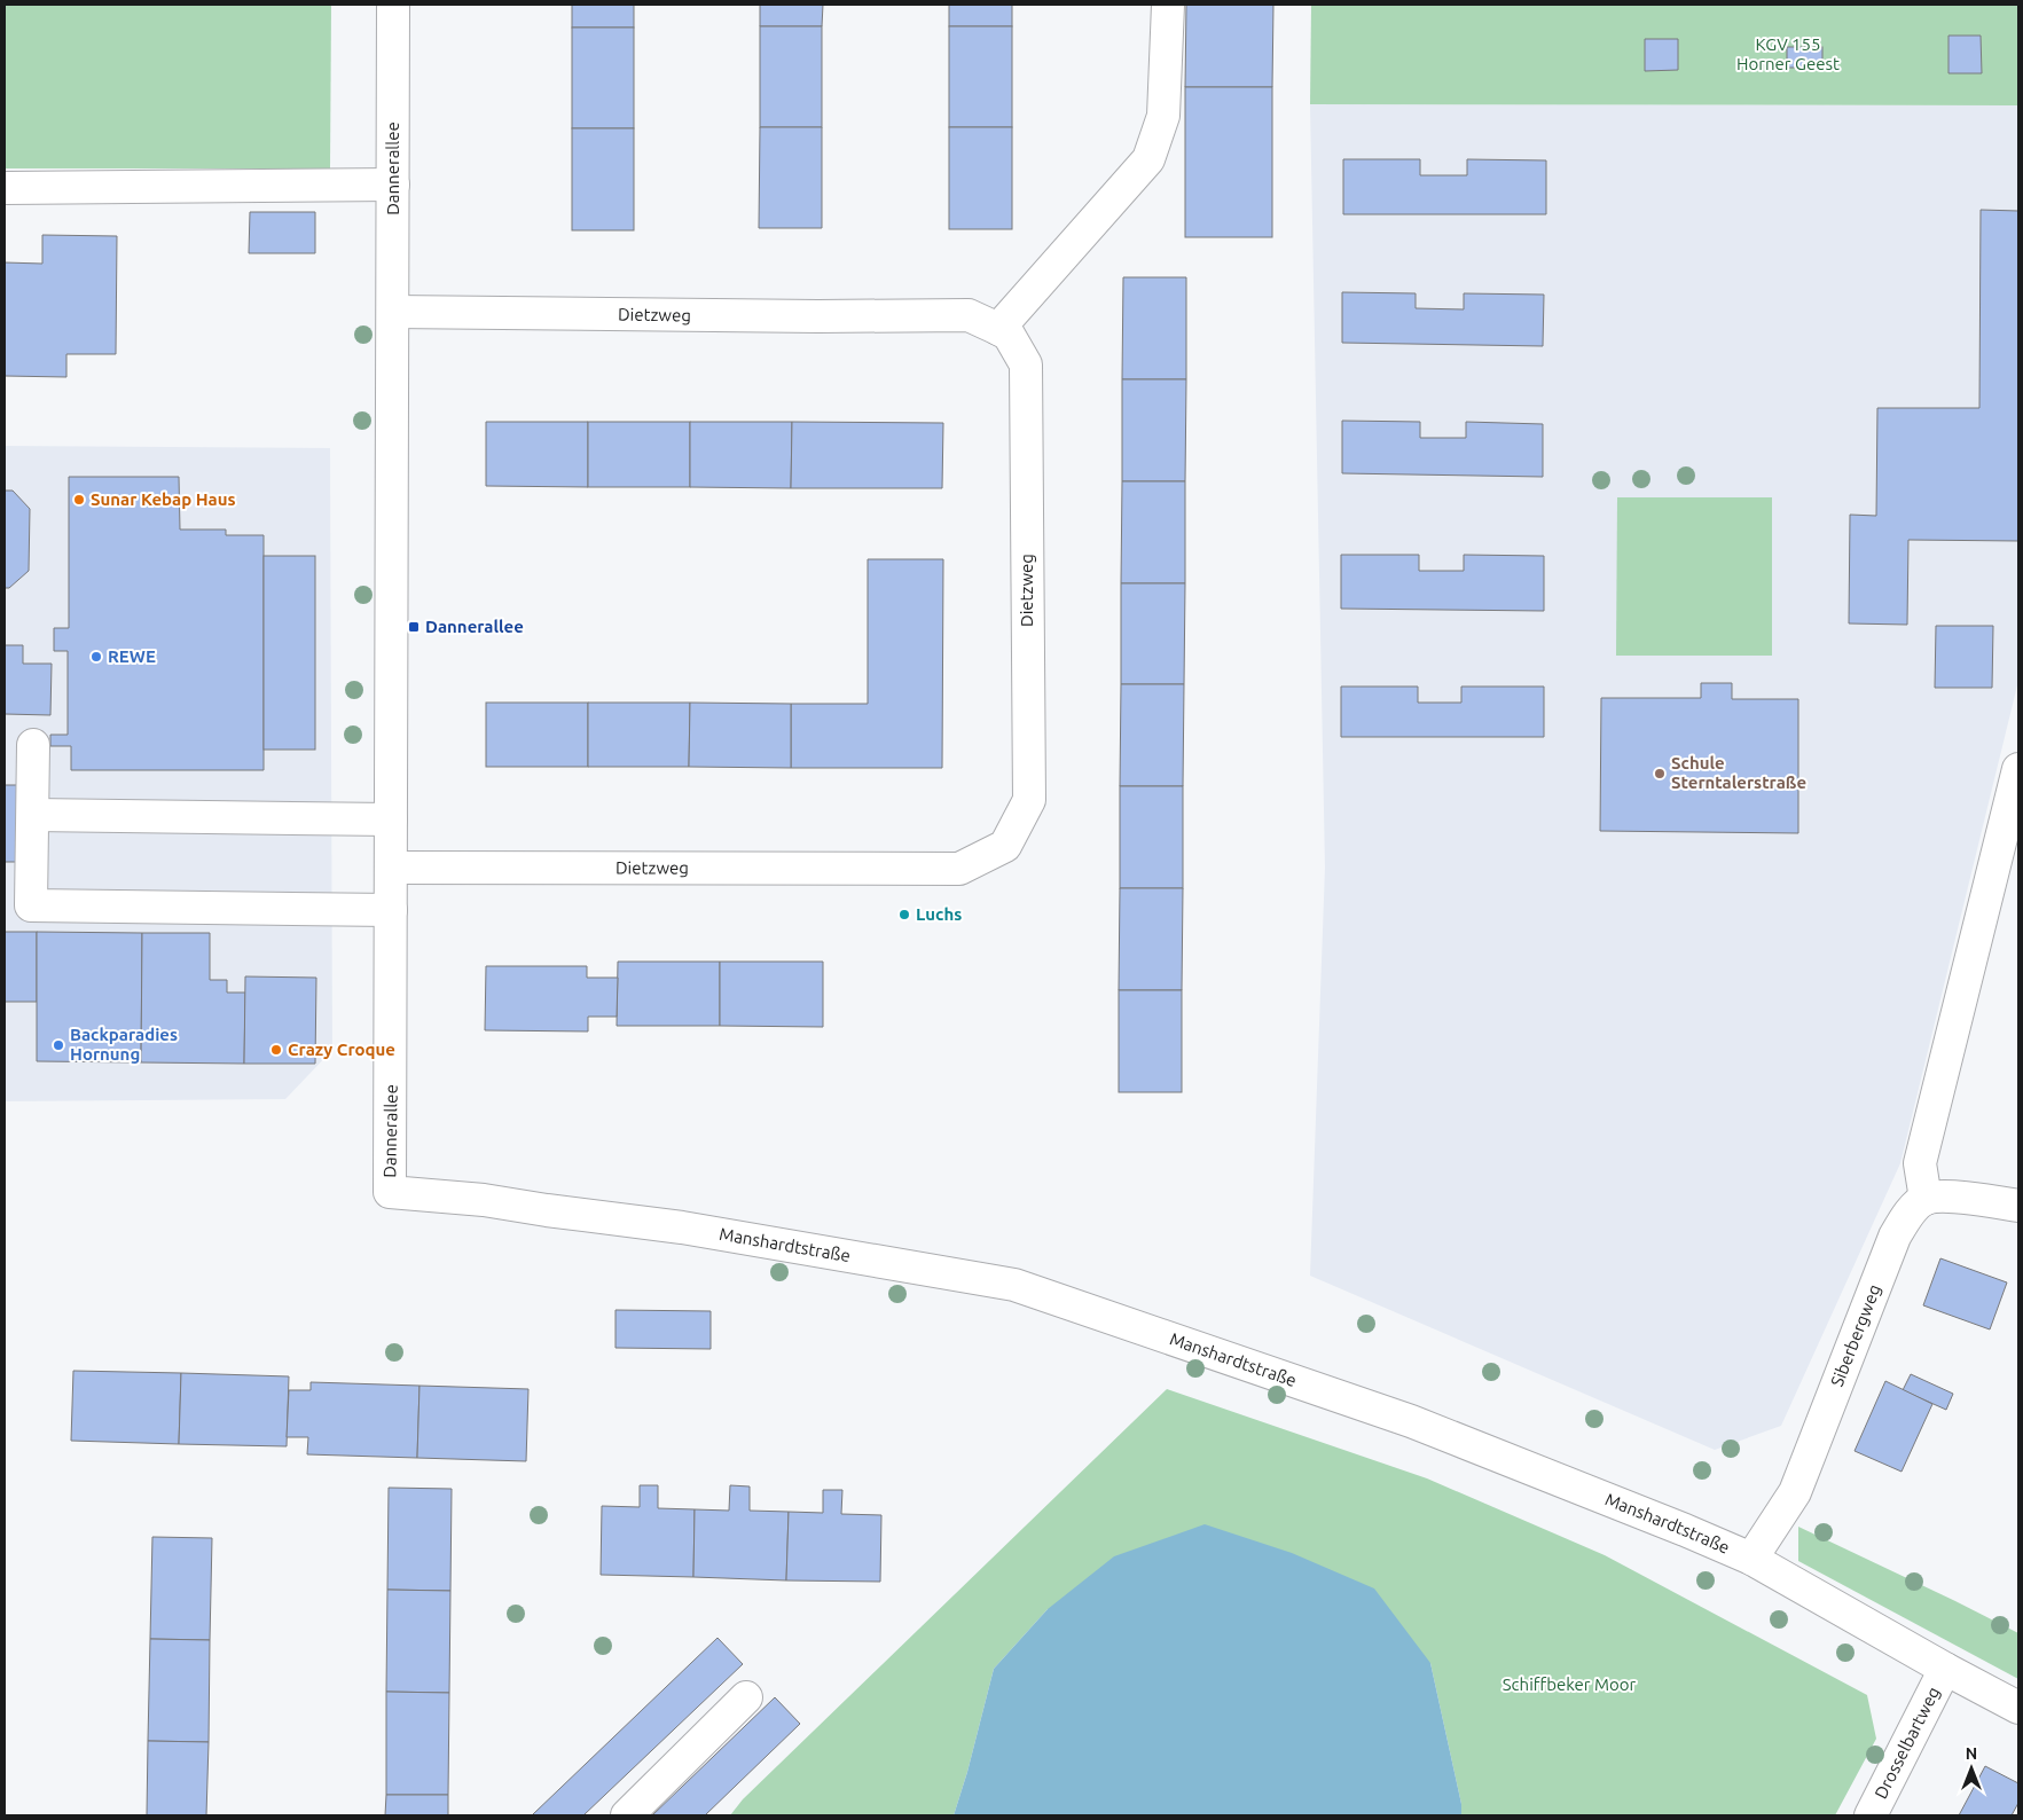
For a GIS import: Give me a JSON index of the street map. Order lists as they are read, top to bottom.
{
  "streets": {
    "street": [
      "Dannerallee",
      "Dietzweg",
      "Manshardtstraße",
      "Siberbergweg",
      "Drosselbartweg"
    ]
  },
  "crossings": [
    ["Dannerallee", "Dietzweg"],
    ["Dannerallee", "Manshardtstraße"],
    ["Manshardtstraße", "Siberbergweg"],
    ["Manshardtstraße", "Drosselbartweg"]
  ],
  "parks": ["KGV 155 Horner Geest", "Schiffbeker Moor"],
  "places": {
    "other": [
      "Sunar Kebap Haus",
      "REWE",
      "Schule Sterntalerstraße",
      "Luchs",
      "Backparadies Hornung",
      "Crazy Croque"
    ],
    "transit": ["Dannerallee"]
  },
  "north": "top"
}
